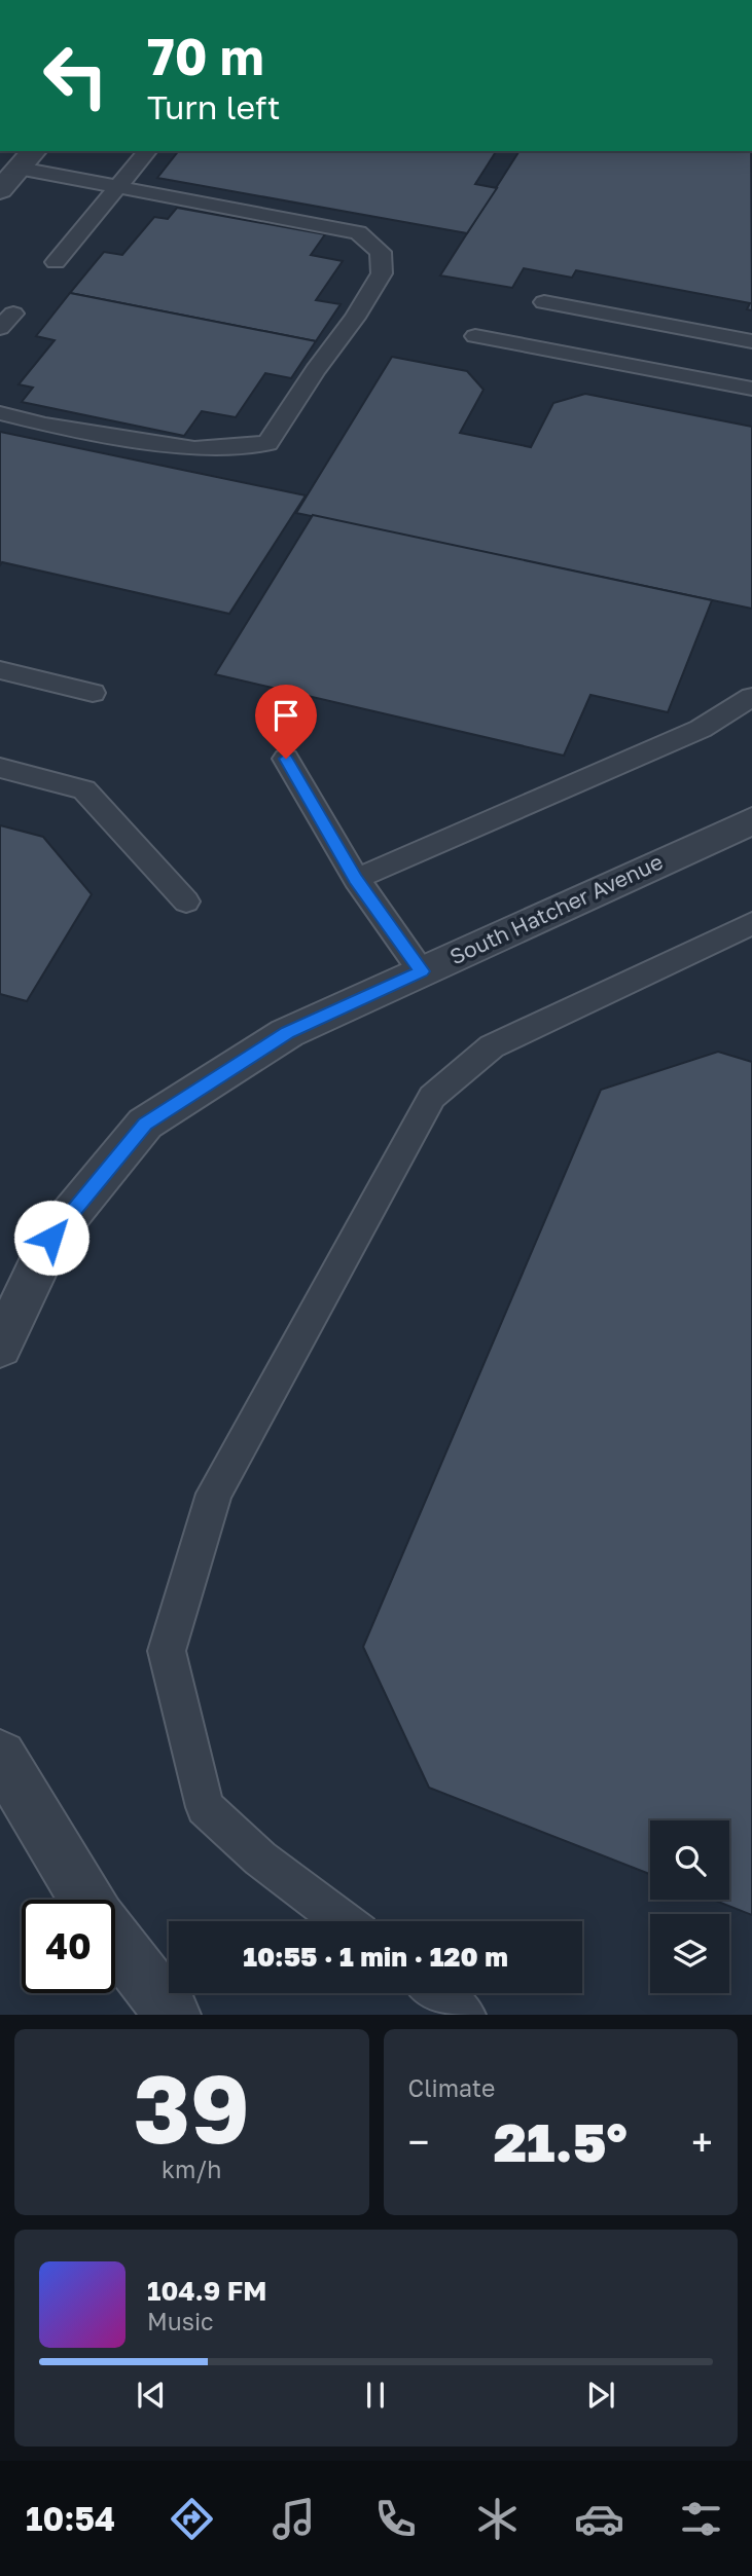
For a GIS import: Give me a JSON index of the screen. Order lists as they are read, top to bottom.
{
  "streets": {
    "street": ["South Hatcher Avenue"]
  },
  "page": {
    "turn": ["70 m", "Turn left"],
    "limit": "40",
    "trip": "10:55 · 1 min · 120 m",
    "tile": [
      ["39", "km/h"],
      "Climate"
    ],
    "heat": ["−", "21.5°", "+"],
    "song": ["104.9 FM", "Music"],
    "tabs": "10:54"
  }
}
